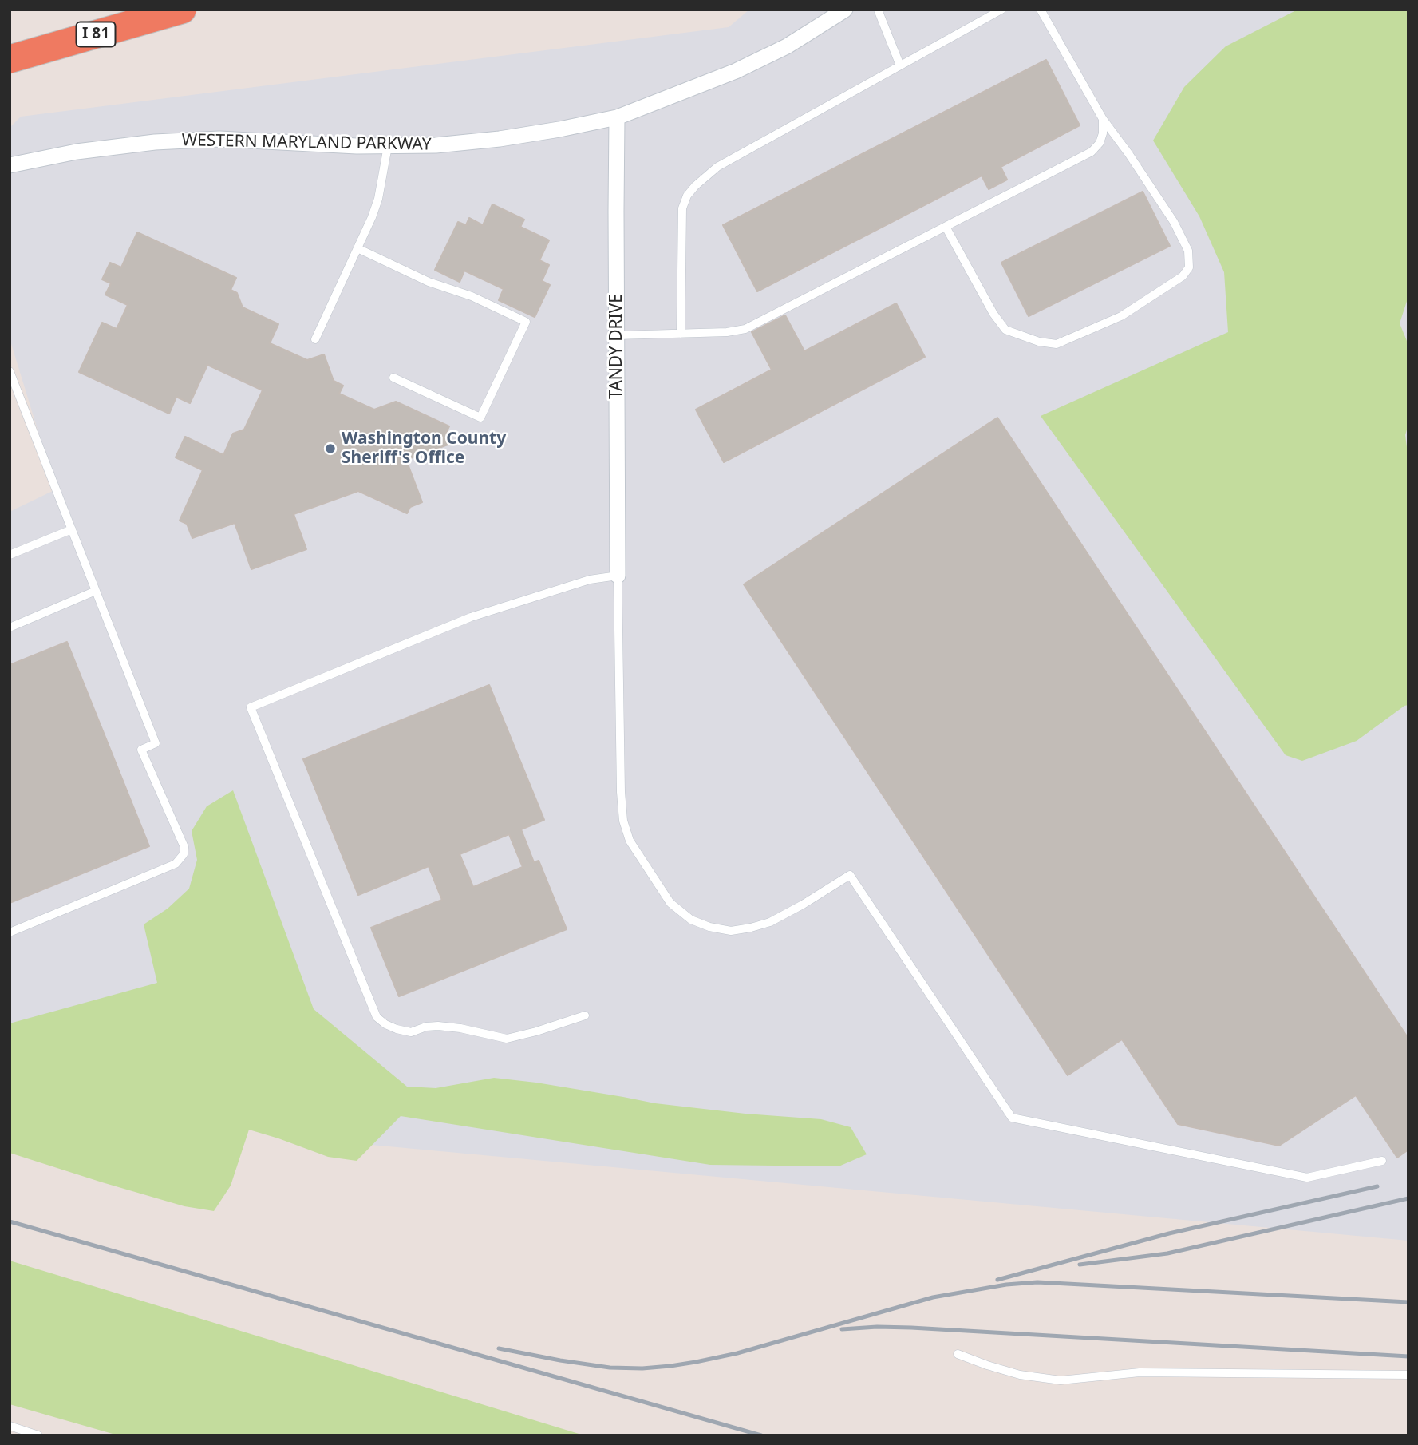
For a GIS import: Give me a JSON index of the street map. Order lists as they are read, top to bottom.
{
  "streets": {
    "highway": ["I 81"],
    "street": ["WESTERN MARYLAND PARKWAY", "TANDY DRIVE"]
  },
  "crossings": [
    ["WESTERN MARYLAND PARKWAY", "TANDY DRIVE"]
  ],
  "places": ["Washington County Sheriff's Office"]
}
